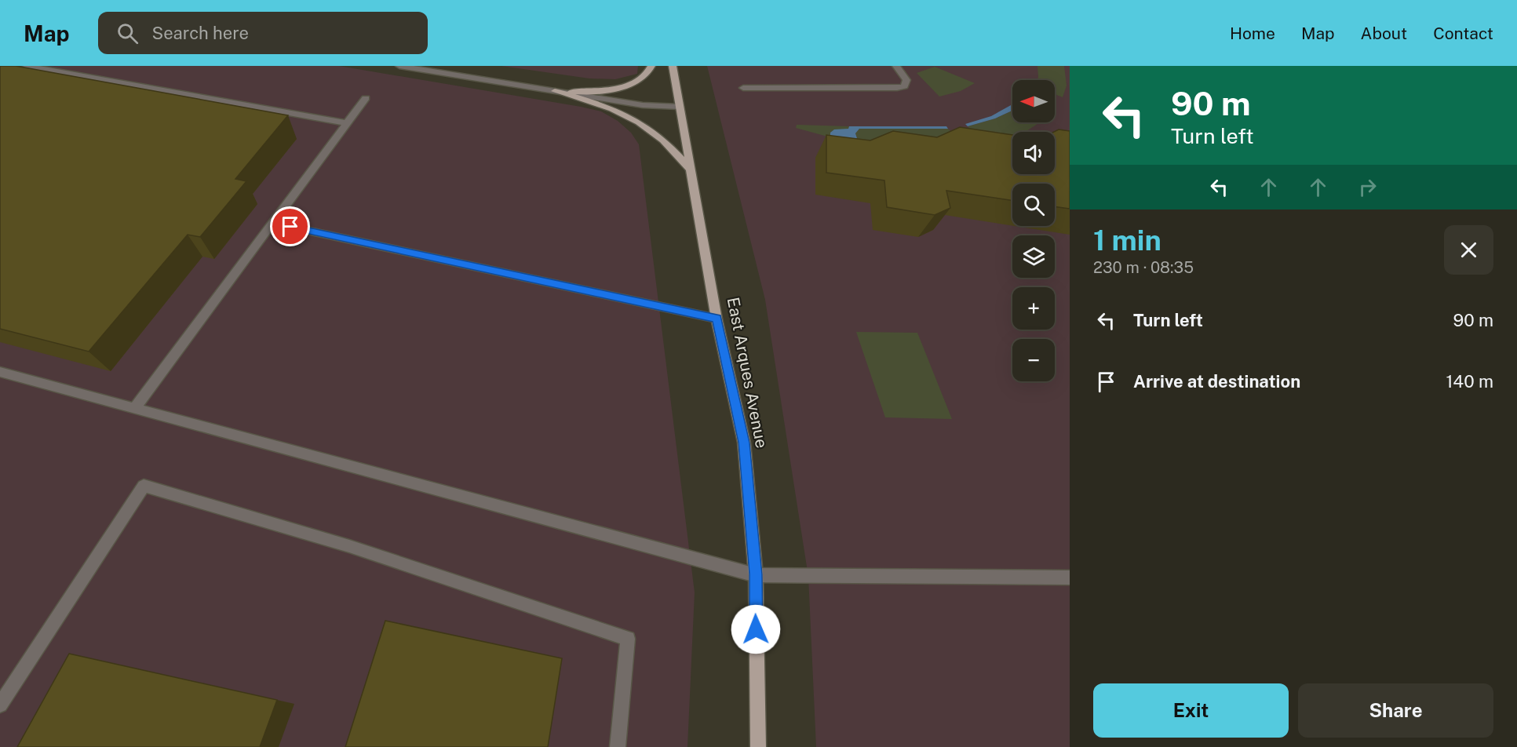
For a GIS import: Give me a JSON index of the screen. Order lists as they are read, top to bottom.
{
  "streets": {
    "main road": ["East Arques Avenue"]
  },
  "north": "left",
  "page": {
    "header": "Map",
    "search": "Search here",
    "nav": [
      "Home",
      "Map",
      "About",
      "Contact"
    ],
    "turn": ["90 m", "Turn left"],
    "map_buttons": ["+", "−"],
    "heading": ["1 min", "230 m · 08:35"],
    "list": [
      {
        "name": "Turn left",
        "value": "90 m"
      },
      {
        "name": "Arrive at destination",
        "value": "140 m"
      }
    ],
    "buttons": ["Exit", "Share"]
  }
}
